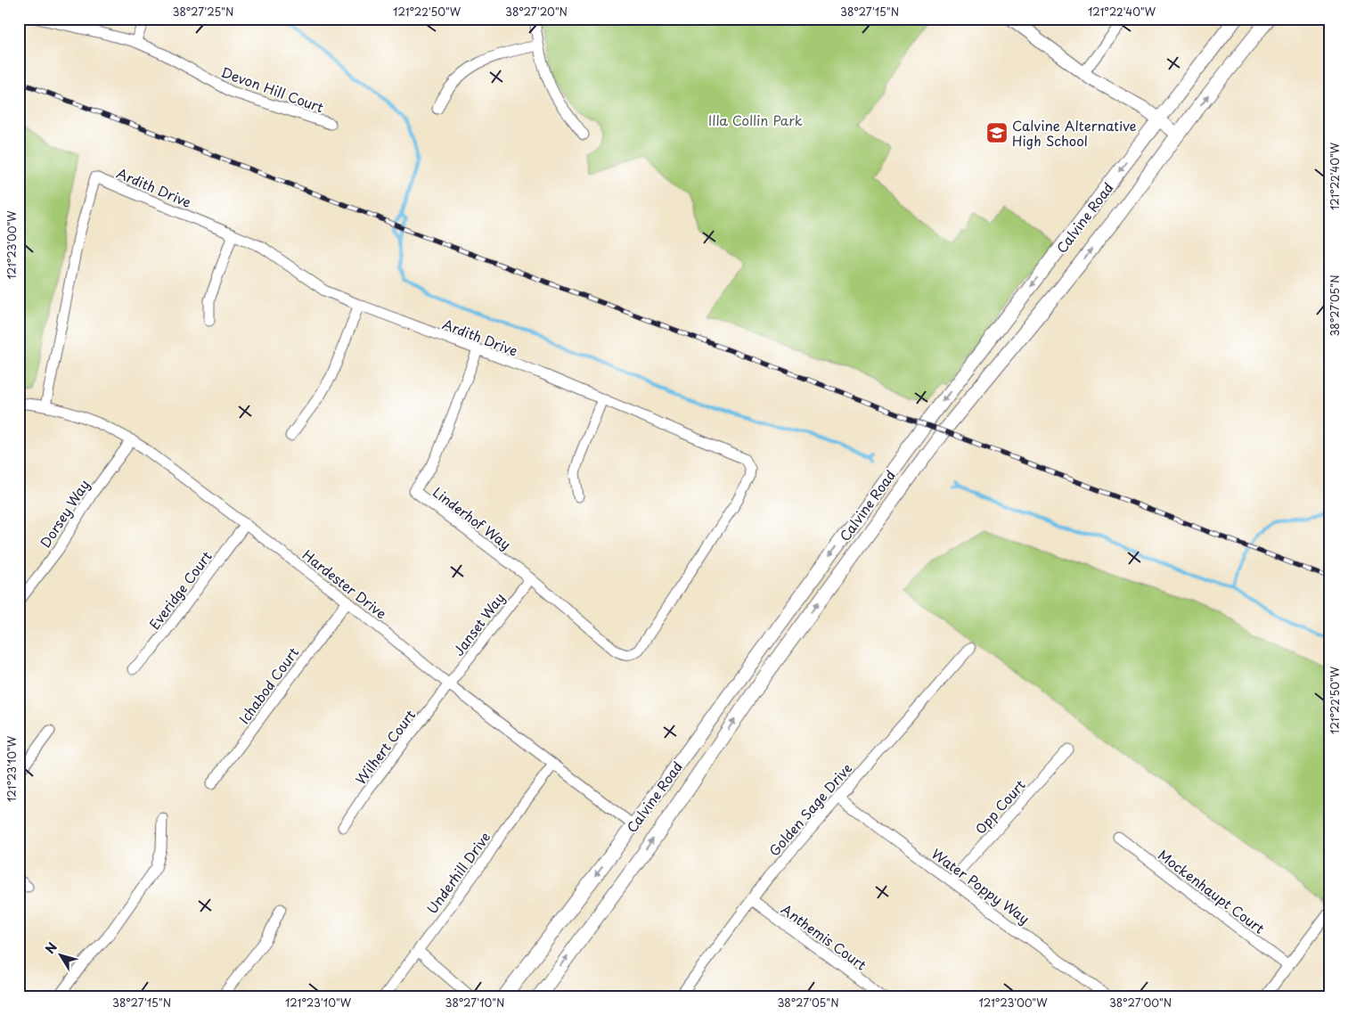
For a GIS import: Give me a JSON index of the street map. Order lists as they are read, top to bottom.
{
  "streets": {
    "main road": ["Calvine Road"],
    "street": [
      "Devon Hill Court",
      "Ardith Drive",
      "Dorsey Way",
      "Linderhof Way",
      "Hardester Drive",
      "Everidge Court",
      "Janset Way",
      "Ichabod Court",
      "Wilhert Court",
      "Opp Court",
      "Golden Sage Drive",
      "Underhill Drive",
      "Water Poppy Way",
      "Mockenhaupt Court",
      "Anthemis Court"
    ]
  },
  "crossings": [
    ["Ardith Drive", "Linderhof Way"],
    ["Ardith Drive", "Hardester Drive"],
    ["Ardith Drive", "Janset Way"],
    ["Calvine Road", "Hardester Drive"],
    ["Dorsey Way", "Hardester Drive"],
    ["Linderhof Way", "Janset Way"],
    ["Hardester Drive", "Everidge Court"],
    ["Hardester Drive", "Janset Way"],
    ["Hardester Drive", "Ichabod Court"],
    ["Hardester Drive", "Wilhert Court"],
    ["Hardester Drive", "Underhill Drive"],
    ["Janset Way", "Wilhert Court"],
    ["Opp Court", "Water Poppy Way"],
    ["Golden Sage Drive", "Water Poppy Way"],
    ["Golden Sage Drive", "Anthemis Court"]
  ],
  "parks": ["Illa Collin Park"],
  "places": {
    "school or university": ["Calvine Alternative High School"]
  },
  "north": "top left",
  "coordinates": [
    "38°27'25\"N",
    "121°22'50\"W",
    "38°27'20\"N",
    "38°27'15\"N",
    "121°22'40\"W",
    "121°23'00\"W",
    "38°27'05\"N",
    "121°23'10\"W",
    "38°27'10\"N",
    "38°27'00\"N"
  ]
}
